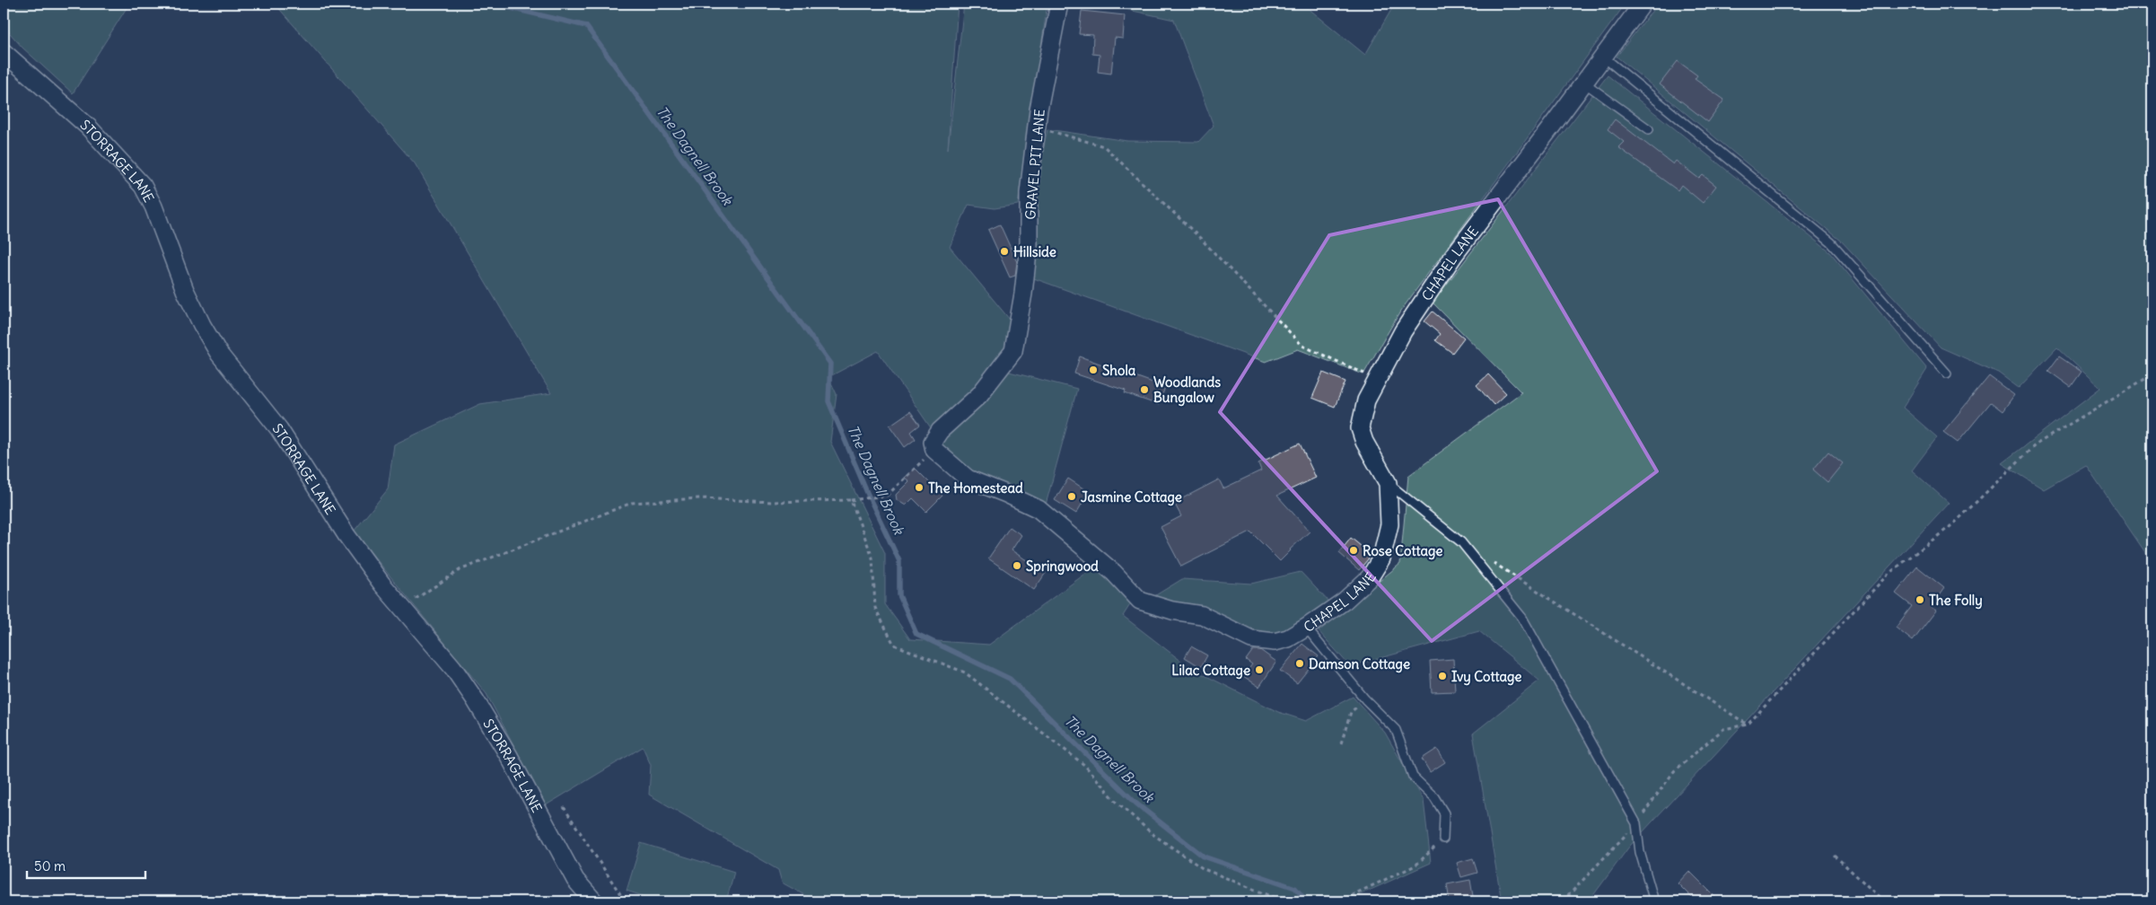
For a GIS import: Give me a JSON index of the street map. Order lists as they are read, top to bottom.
{
  "streets": {
    "street": ["STORRAGE LANE", "GRAVEL PIT LANE", "CHAPEL LANE"]
  },
  "crossings": [
    ["GRAVEL PIT LANE", "CHAPEL LANE"]
  ],
  "water": ["The Dagnell Brook"],
  "places": [
    "Hillside",
    "Shola",
    "Woodlands Bungalow",
    "The Homestead",
    "Jasmine Cottage",
    "Rose Cottage",
    "Springwood",
    "The Folly",
    "Damson Cottage",
    "Lilac Cottage",
    "Ivy Cottage"
  ],
  "scale_bar": "50 m"
}
